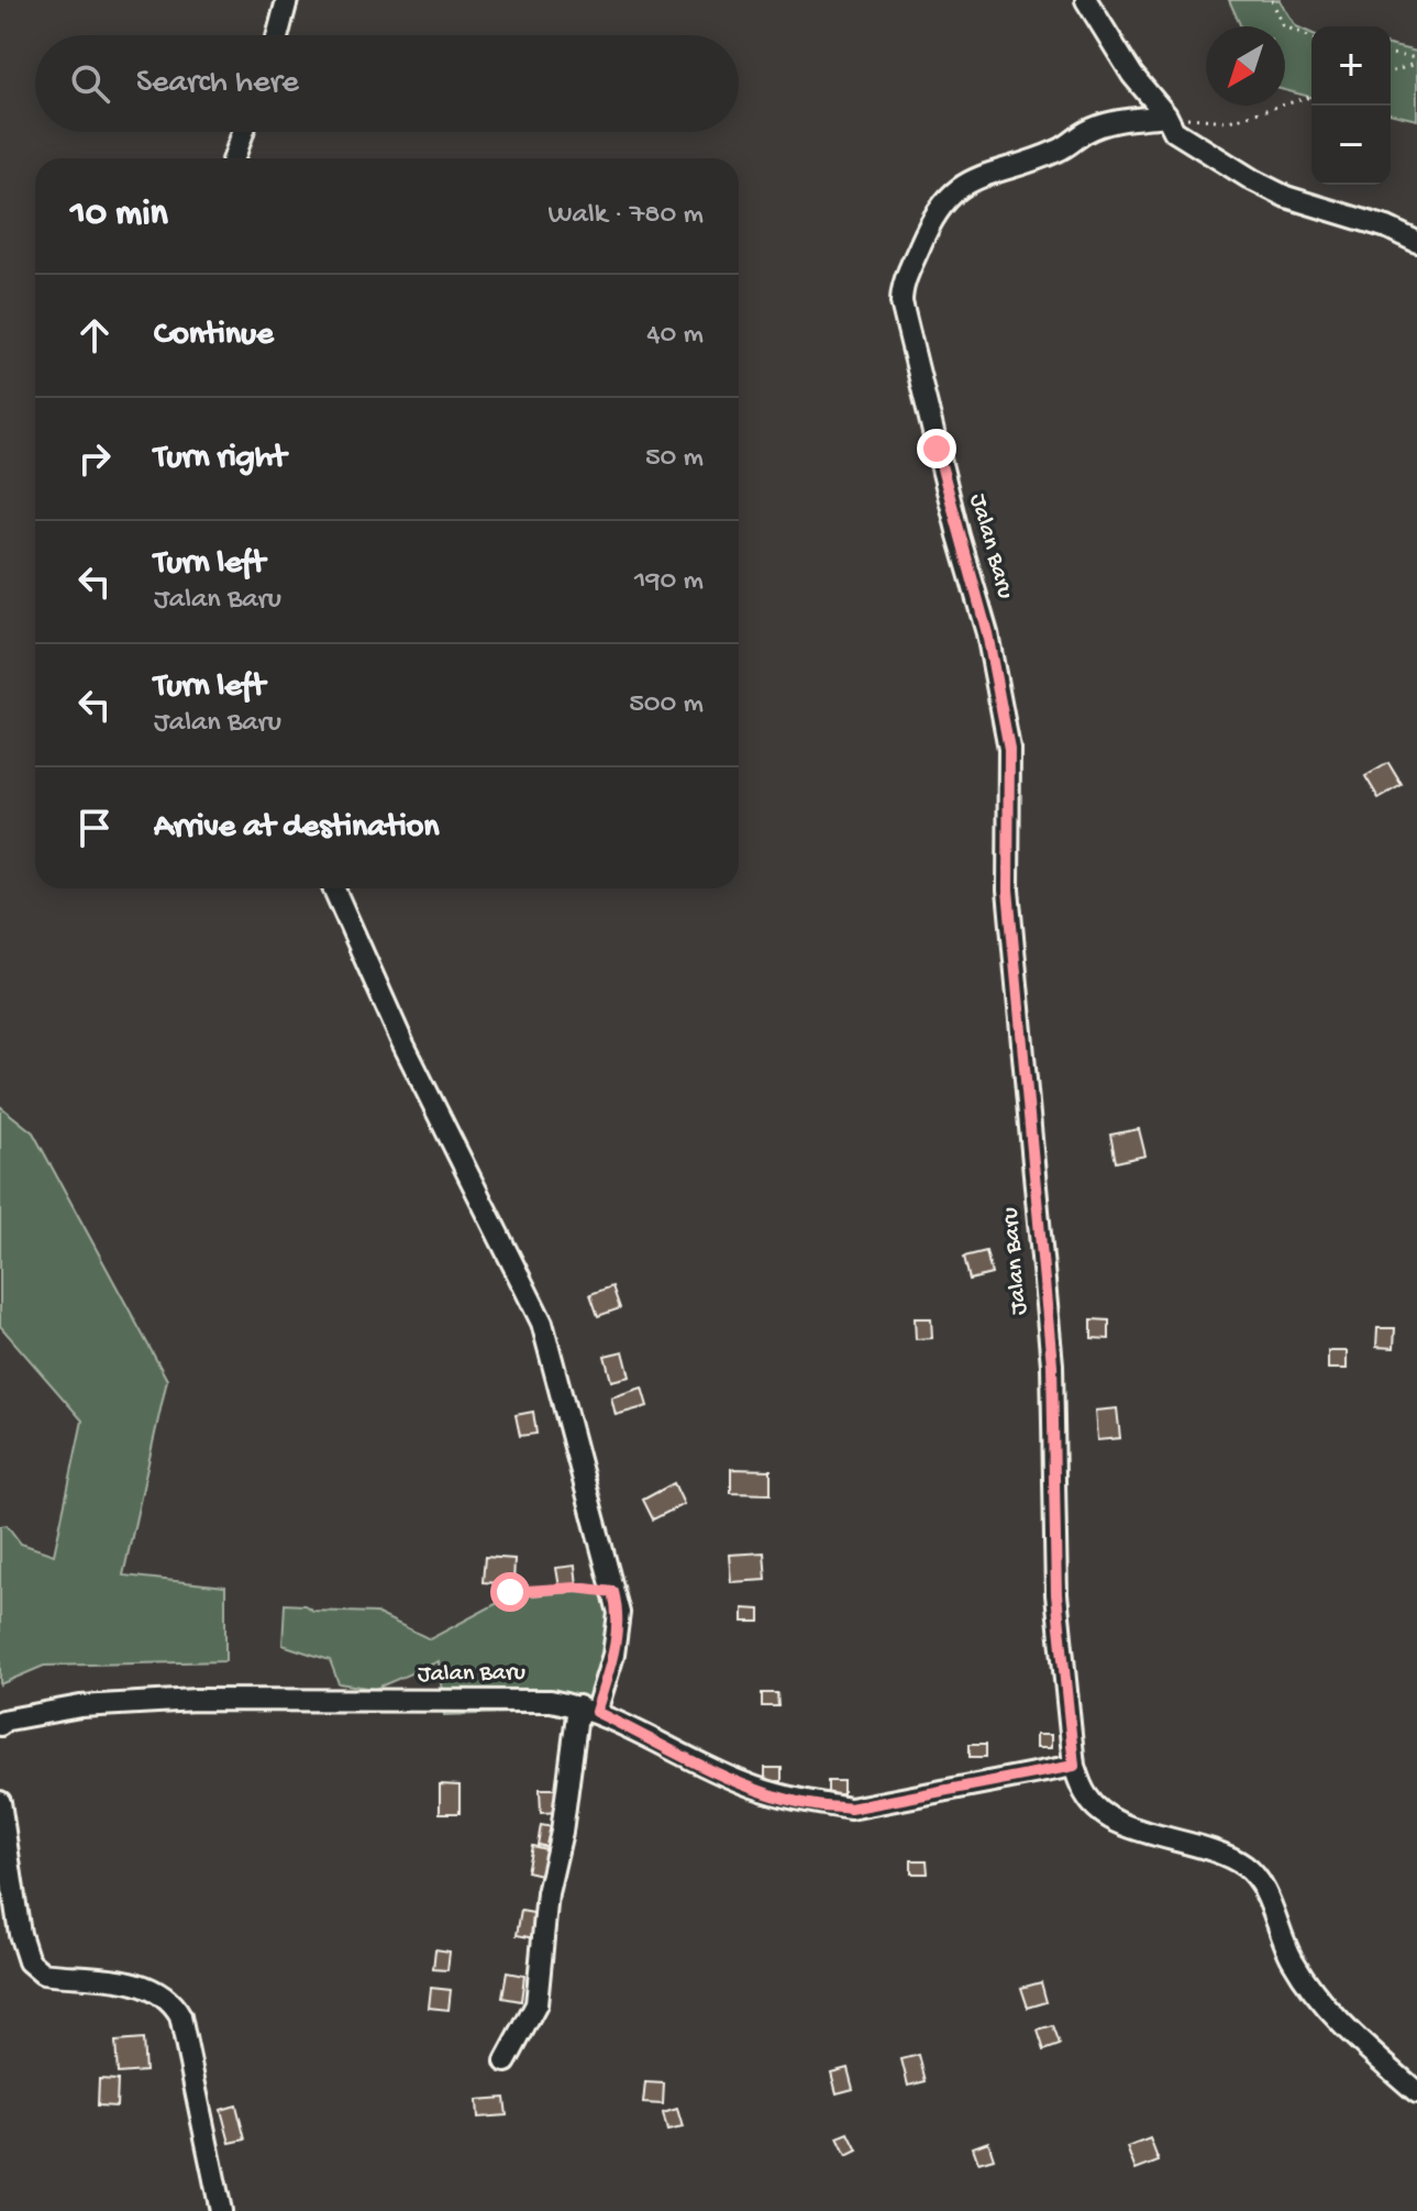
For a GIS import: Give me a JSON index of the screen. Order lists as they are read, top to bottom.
{
  "streets": {
    "street": ["Jalan Baru"]
  },
  "north": "bottom left",
  "page": {
    "map_buttons": ["+", "−"],
    "search": "Search here",
    "heading": ["10 min", "Walk · 780 m"],
    "list": [
      ["Continue", "40 m"],
      ["Turn right", "50 m"],
      ["Turn left", "Jalan Baru", "190 m"],
      ["Turn left", "Jalan Baru", "500 m"],
      "Arrive at destination"
    ]
  }
}
